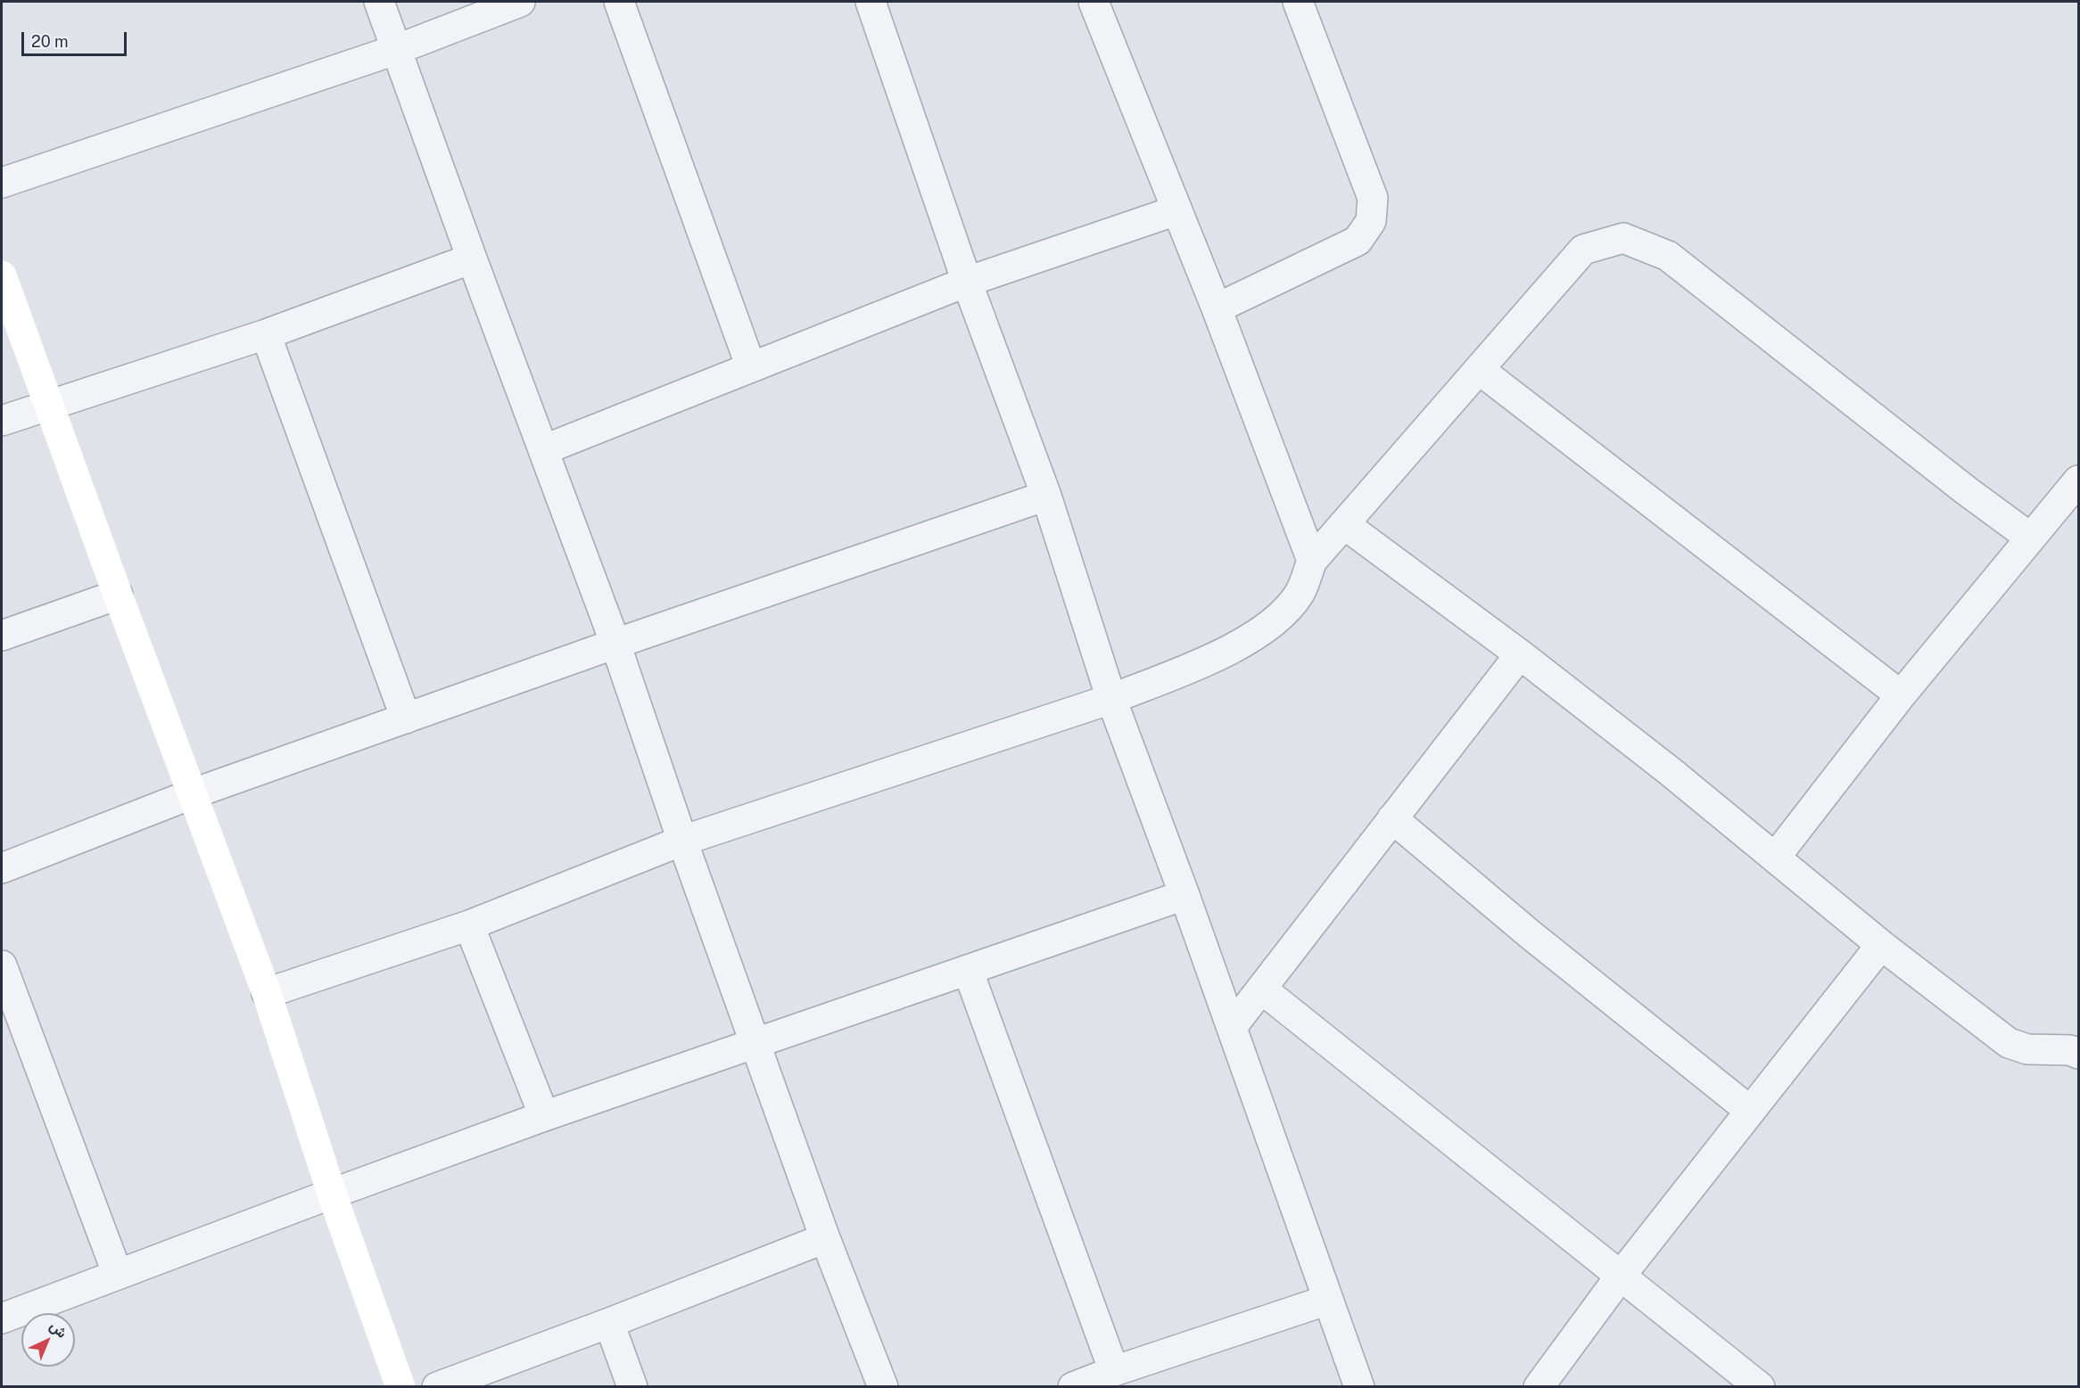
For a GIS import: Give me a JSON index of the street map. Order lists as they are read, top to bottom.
{
  "scale_bar": "20 m",
  "north": "top right"
}
